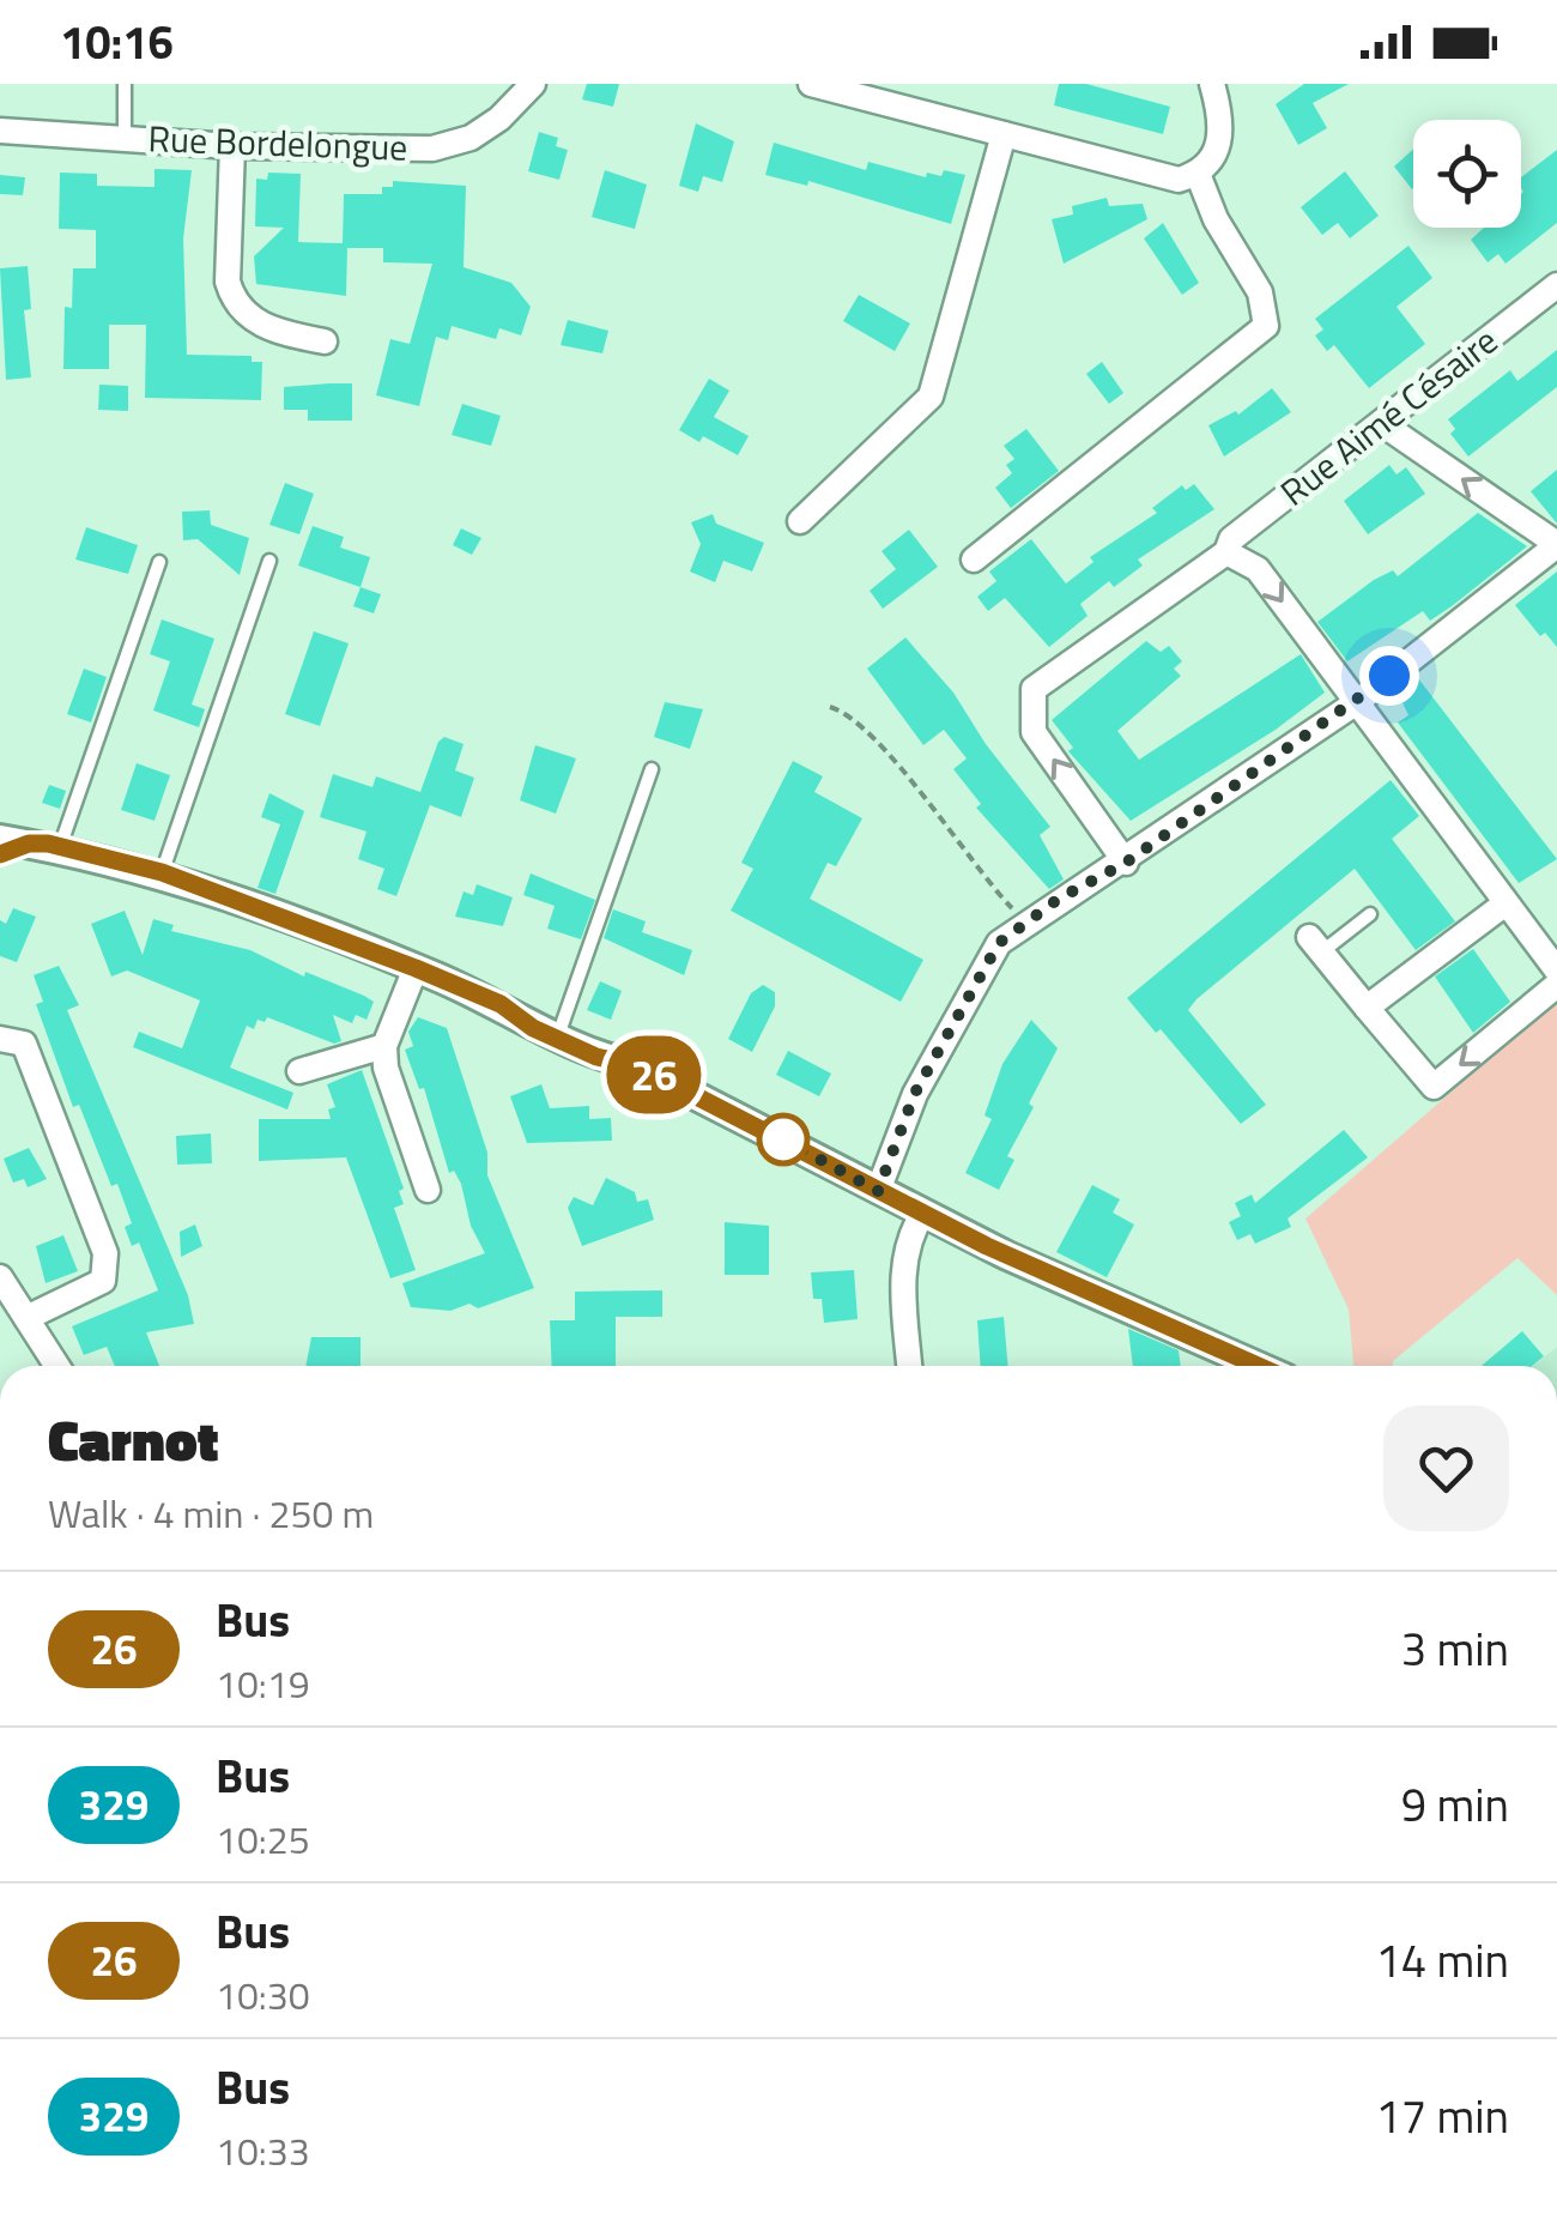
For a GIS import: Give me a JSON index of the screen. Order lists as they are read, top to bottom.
{
  "streets": {
    "street": ["Rue Bordelongue", "Rue Aimé Césaire"]
  },
  "lines": ["bus line 26"],
  "page": {
    "status": "10:16",
    "on_map": "26",
    "heading": ["Carnot", "Walk · 4 min · 250 m"],
    "list": [
      {
        "mark": "26",
        "name": "Bus",
        "note": "10:19",
        "value": "3 min"
      },
      {
        "mark": "329",
        "name": "Bus",
        "note": "10:25",
        "value": "9 min"
      },
      {
        "mark": "26",
        "name": "Bus",
        "note": "10:30",
        "value": "14 min"
      },
      {
        "mark": "329",
        "name": "Bus",
        "note": "10:33",
        "value": "17 min"
      }
    ]
  }
}
